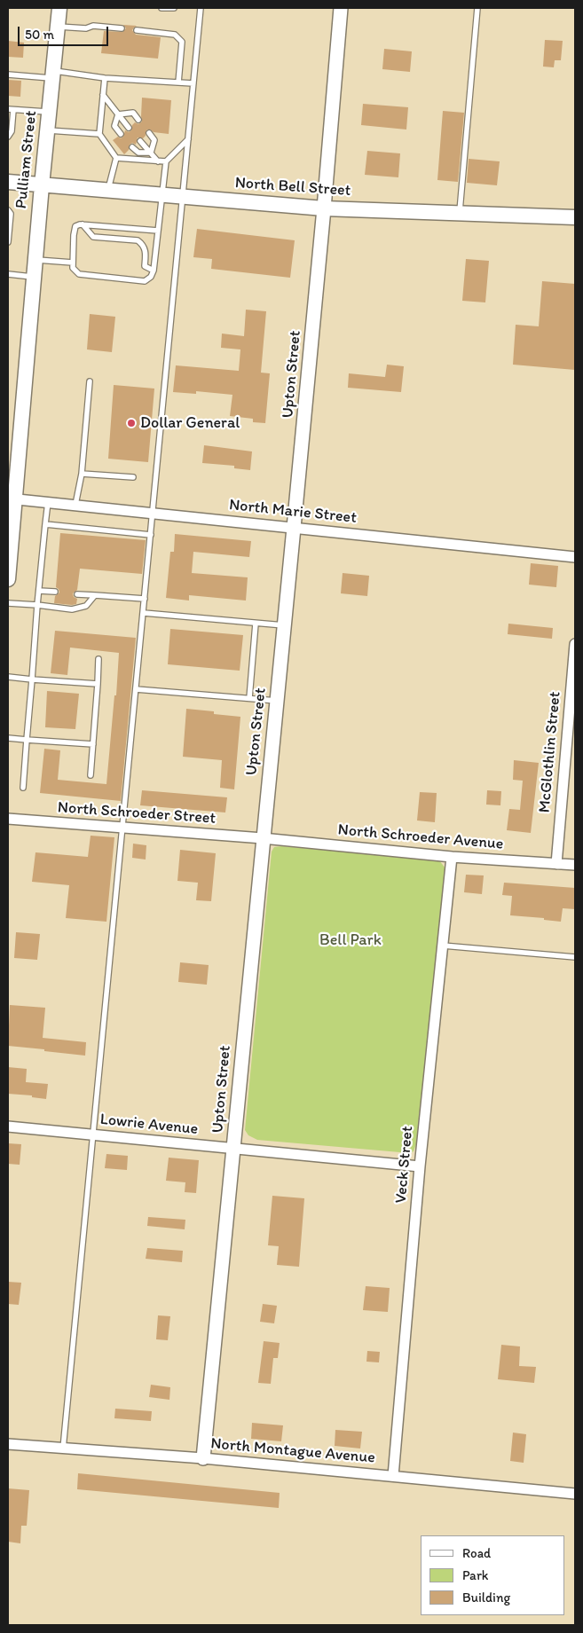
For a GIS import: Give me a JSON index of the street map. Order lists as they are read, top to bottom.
{
  "streets": {
    "main road": ["Pulliam Street", "North Bell Street"],
    "street": [
      "Upton Street",
      "North Marie Street",
      "McGlothlin Street",
      "North Schroeder Street",
      "North Schroeder Avenue",
      "Lowrie Avenue",
      "Veck Street",
      "North Montague Avenue"
    ]
  },
  "crossings": [
    ["Pulliam Street", "North Bell Street"],
    ["Pulliam Street", "North Marie Street"],
    ["North Bell Street", "Upton Street"],
    ["Upton Street", "North Marie Street"],
    ["Upton Street", "North Schroeder Street"],
    ["Upton Street", "North Schroeder Avenue"],
    ["Upton Street", "Lowrie Avenue"],
    ["Upton Street", "North Montague Avenue"],
    ["McGlothlin Street", "North Schroeder Avenue"],
    ["North Schroeder Street", "North Schroeder Avenue"],
    ["North Schroeder Avenue", "Veck Street"],
    ["Lowrie Avenue", "Veck Street"],
    ["Veck Street", "North Montague Avenue"]
  ],
  "parks": ["Bell Park"],
  "places": ["Dollar General"],
  "legend": ["Road", "Park", "Building"],
  "scale_bar": "50 m"
}
